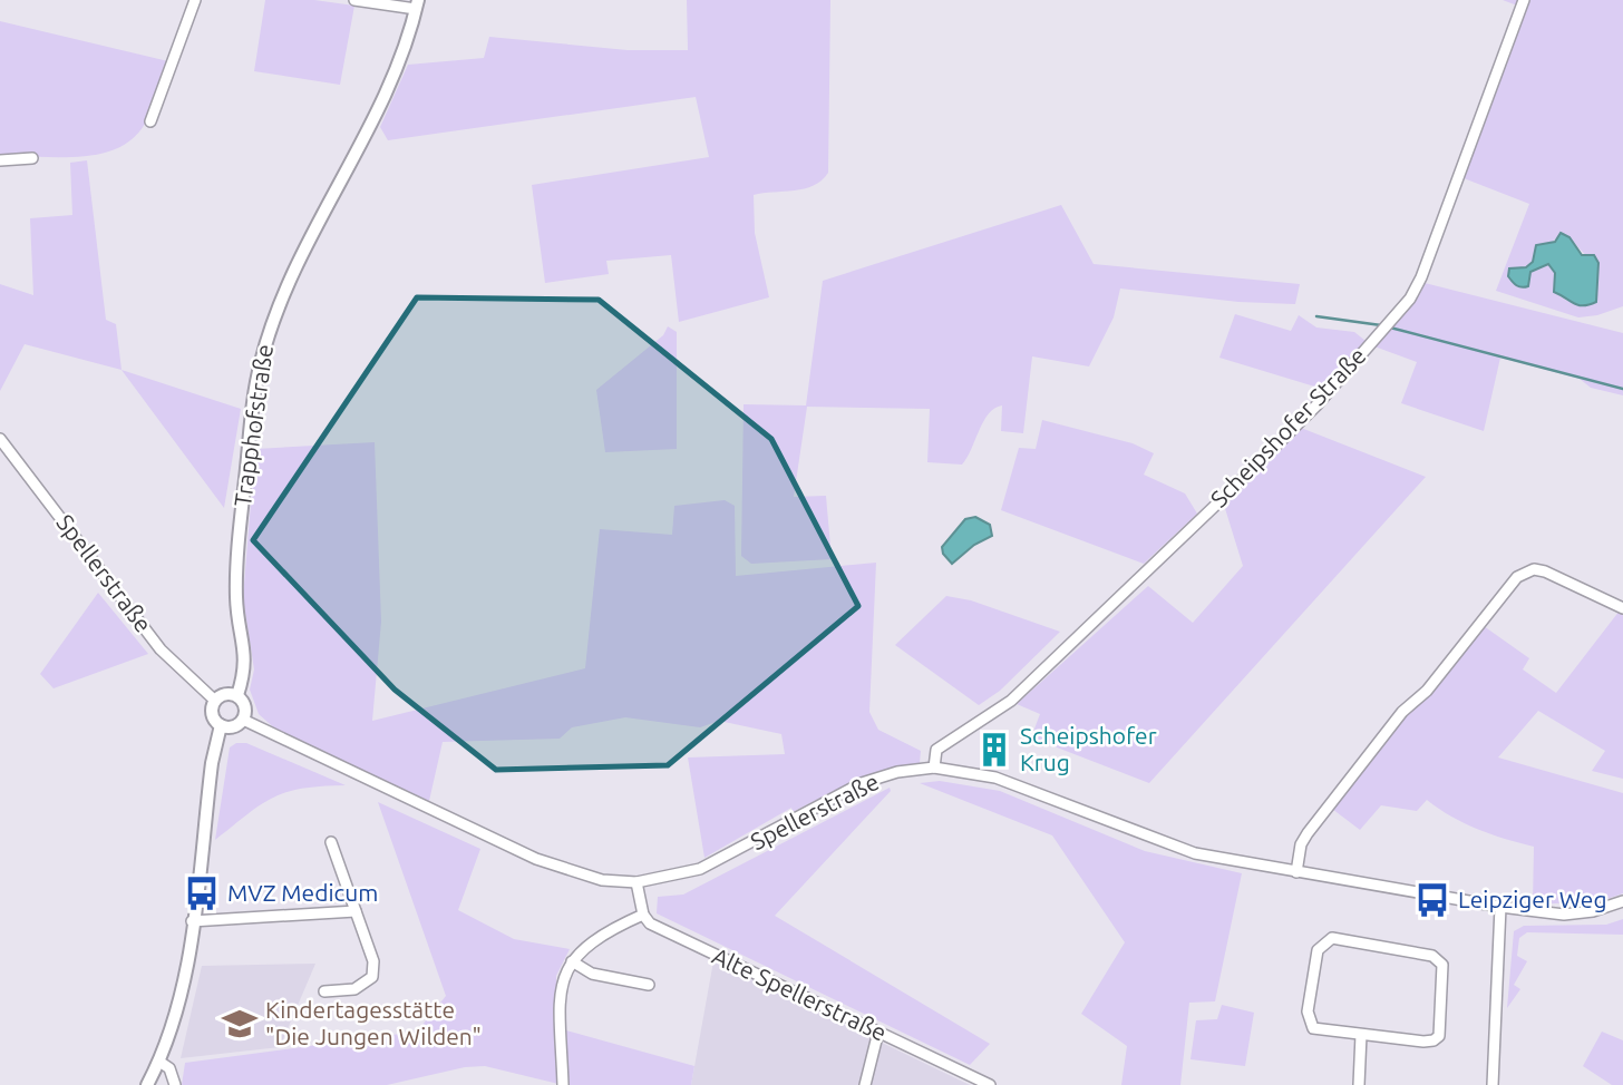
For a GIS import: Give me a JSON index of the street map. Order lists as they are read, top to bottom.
{
  "streets": {
    "street": [
      "Trapphofstraße",
      "Scheipshofer Straße",
      "Spellerstraße",
      "Alte Spellerstraße"
    ]
  },
  "crossings": [
    ["Trapphofstraße", "Spellerstraße"],
    ["Scheipshofer Straße", "Spellerstraße"]
  ],
  "places": {
    "building": ["Scheipshofer Krug"],
    "bus stop": ["MVZ Medicum", "Leipziger Weg"],
    "school or university": ["Kindertagesstätte \"Die Jungen Wilden\""]
  }
}
